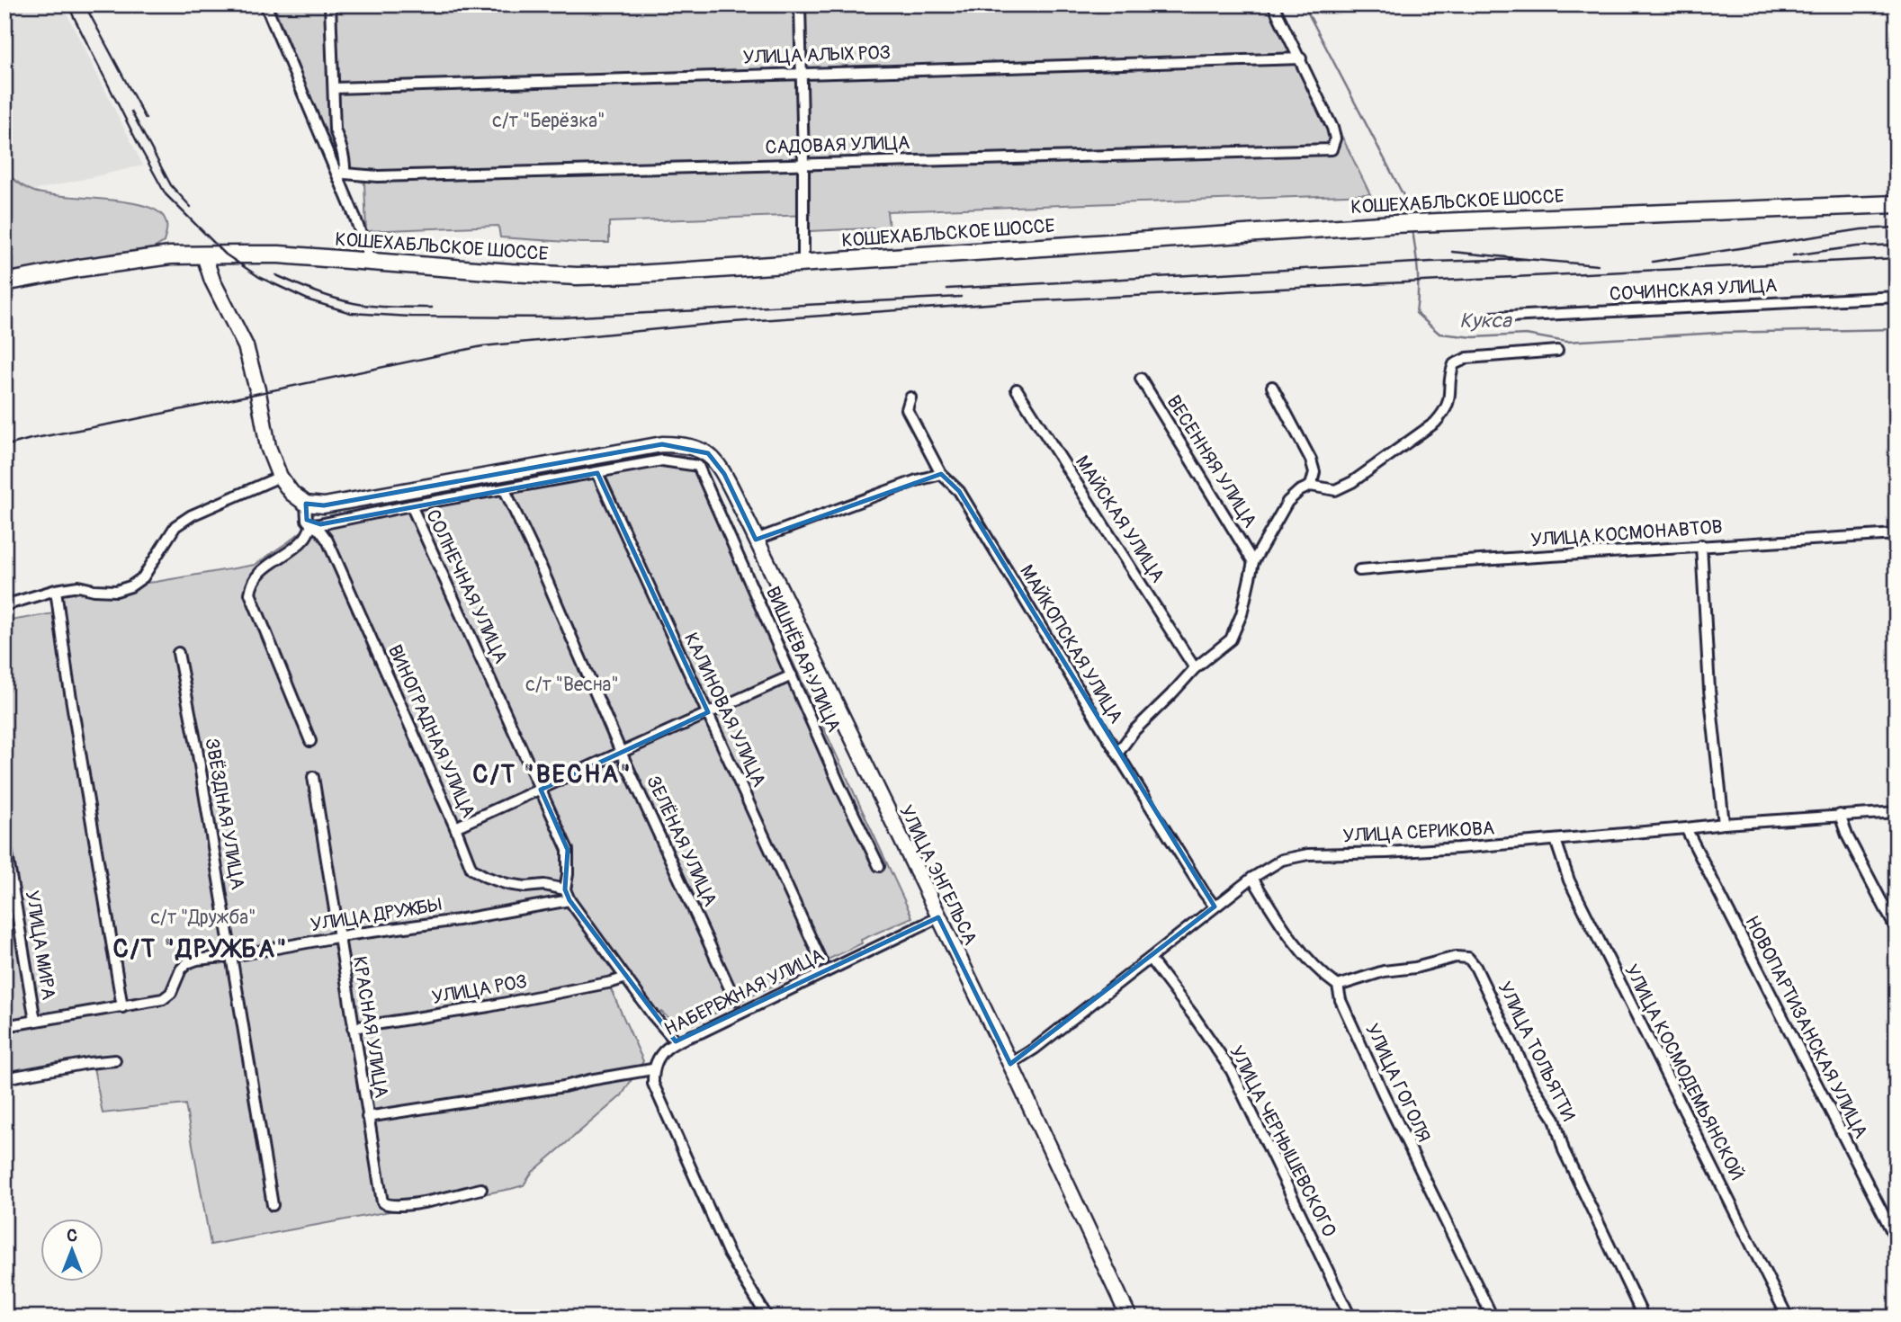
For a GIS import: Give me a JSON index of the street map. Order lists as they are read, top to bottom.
{
  "streets": {
    "main road": ["КОШЕХАБЛЬСКОЕ ШОССЕ"],
    "street": [
      "УЛИЦА АЛЫХ РОЗ",
      "САДОВАЯ УЛИЦА",
      "СОЧИНСКАЯ УЛИЦА",
      "ВЕСЕННЯЯ УЛИЦА",
      "МАЙСКАЯ УЛИЦА",
      "УЛИЦА КОСМОНАВТОВ",
      "СОЛНЕЧНАЯ УЛИЦА",
      "МАЙКОПСКАЯ УЛИЦА",
      "ВИШНЁВАЯ УЛИЦА",
      "КАЛИНОВАЯ УЛИЦА",
      "ВИНОГРАДНАЯ УЛИЦА",
      "ЗВЁЗДНАЯ УЛИЦА",
      "УЛИЦА СЕРИКОВА",
      "ЗЕЛЁНАЯ УЛИЦА",
      "УЛИЦА ЭНГЕЛЬСА",
      "УЛИЦА ДРУЖБЫ",
      "УЛИЦА МИРА",
      "УЛИЦА РОЗ",
      "НАБЕРЕЖНАЯ УЛИЦА",
      "КРАСНАЯ УЛИЦА",
      "НОВОПАРТИЗАНСКАЯ УЛИЦА",
      "УЛИЦА ТОЛЬЯТТИ",
      "УЛИЦА КОСМОДЕМЬЯНСКОЙ",
      "УЛИЦА ГОГОЛЯ",
      "УЛИЦА ЧЕРНЫШЕВСКОГО"
    ]
  },
  "crossings": [
    ["УЛИЦА АЛЫХ РОЗ", "САДОВАЯ УЛИЦА"],
    ["СОЛНЕЧНАЯ УЛИЦА", "ВИНОГРАДНАЯ УЛИЦА"],
    ["СОЛНЕЧНАЯ УЛИЦА", "УЛИЦА ДРУЖБЫ"],
    ["СОЛНЕЧНАЯ УЛИЦА", "УЛИЦА РОЗ"],
    ["СОЛНЕЧНАЯ УЛИЦА", "НАБЕРЕЖНАЯ УЛИЦА"],
    ["МАЙКОПСКАЯ УЛИЦА", "УЛИЦА СЕРИКОВА"],
    ["ВИШНЁВАЯ УЛИЦА", "КАЛИНОВАЯ УЛИЦА"],
    ["ЗВЁЗДНАЯ УЛИЦА", "УЛИЦА ДРУЖБЫ"],
    ["УЛИЦА СЕРИКОВА", "УЛИЦА ЭНГЕЛЬСА"],
    ["УЛИЦА СЕРИКОВА", "НОВОПАРТИЗАНСКАЯ УЛИЦА"],
    ["УЛИЦА СЕРИКОВА", "УЛИЦА КОСМОДЕМЬЯНСКОЙ"],
    ["УЛИЦА СЕРИКОВА", "УЛИЦА ЧЕРНЫШЕВСКОГО"],
    ["УЛИЦА ЭНГЕЛЬСА", "НАБЕРЕЖНАЯ УЛИЦА"],
    ["УЛИЦА ДРУЖБЫ", "УЛИЦА МИРА"],
    ["УЛИЦА ДРУЖБЫ", "КРАСНАЯ УЛИЦА"],
    ["УЛИЦА РОЗ", "КРАСНАЯ УЛИЦА"],
    ["УЛИЦА ТОЛЬЯТТИ", "УЛИЦА ГОГОЛЯ"]
  ],
  "districts": ["С/Т \"ВЕСНА\"", "С/Т \"ДРУЖБА\""],
  "water": ["Кукса"],
  "parks": ["с/т \"Берёзка\"", "с/т \"Весна\"", "с/т \"Дружба\""],
  "north": "top"
}
